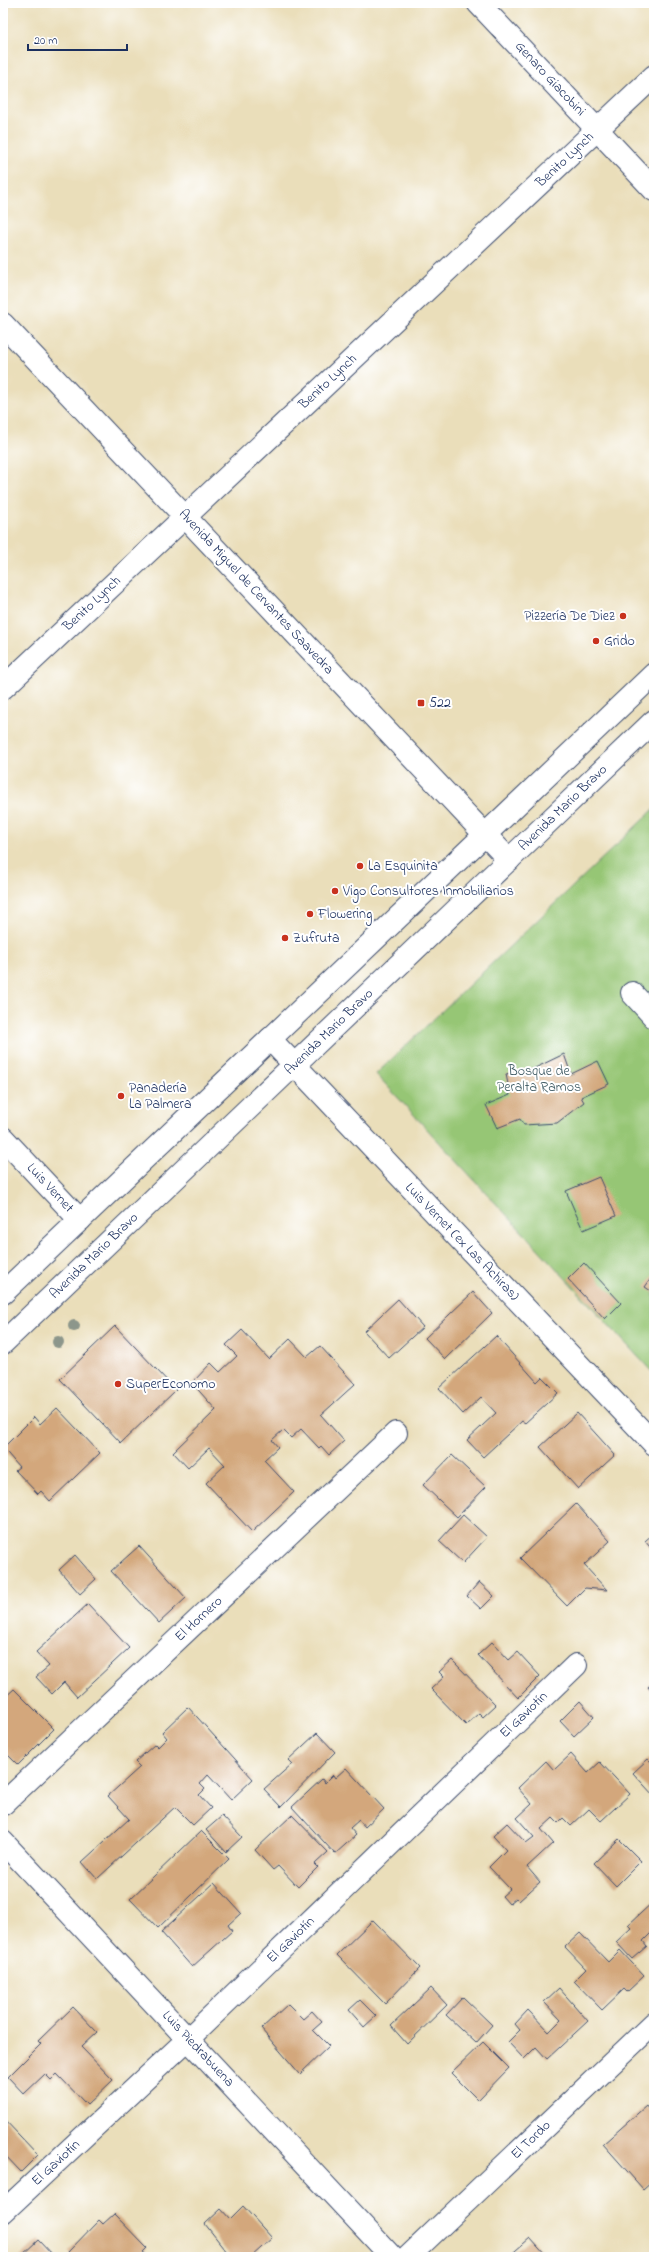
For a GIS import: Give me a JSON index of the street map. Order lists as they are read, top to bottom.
{
  "streets": {
    "street": [
      "Genaro Giacobini",
      "Benito Lynch",
      "Avenida Miguel de Cervantes Saavedra",
      "Avenida Mario Bravo",
      "Luis Vernet",
      "Luis Vernet (ex Las Achiras)",
      "El Hornero",
      "El Gaviotín",
      "Luis Piedrabuena",
      "El Tordo"
    ]
  },
  "crossings": [
    ["Genaro Giacobini", "Benito Lynch"],
    ["Benito Lynch", "Avenida Miguel de Cervantes Saavedra"],
    ["Avenida Miguel de Cervantes Saavedra", "Avenida Mario Bravo"],
    ["Avenida Mario Bravo", "Luis Vernet (ex Las Achiras)"],
    ["El Gaviotín", "Luis Piedrabuena"]
  ],
  "parks": ["Bosque de Peralta Ramos"],
  "places": {
    "other": [
      "Pizzería De Diez",
      "Grido",
      "La Esquinita",
      "Vigo Consultores Inmobiliarios",
      "Flowering",
      "Zufruta",
      "Panadería La Palmera",
      "SuperEconomo"
    ],
    "transit": ["522"]
  },
  "scale_bar": "20 m"
}
